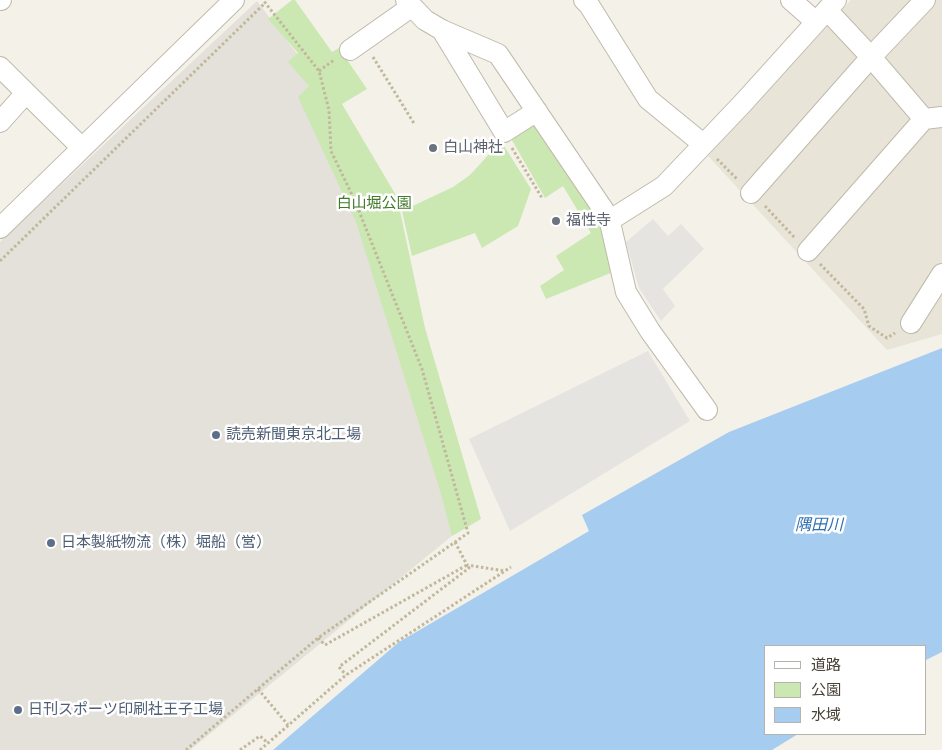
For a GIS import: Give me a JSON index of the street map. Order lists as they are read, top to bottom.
{
  "water": ["隅田川"],
  "parks": ["白山堀公園"],
  "places": [
    "白山神社",
    "福性寺",
    "読売新聞東京北工場",
    "日本製紙物流（株）堀船（営）",
    "日刊スポーツ印刷社王子工場"
  ],
  "legend": ["道路", "公園", "水域"]
}
